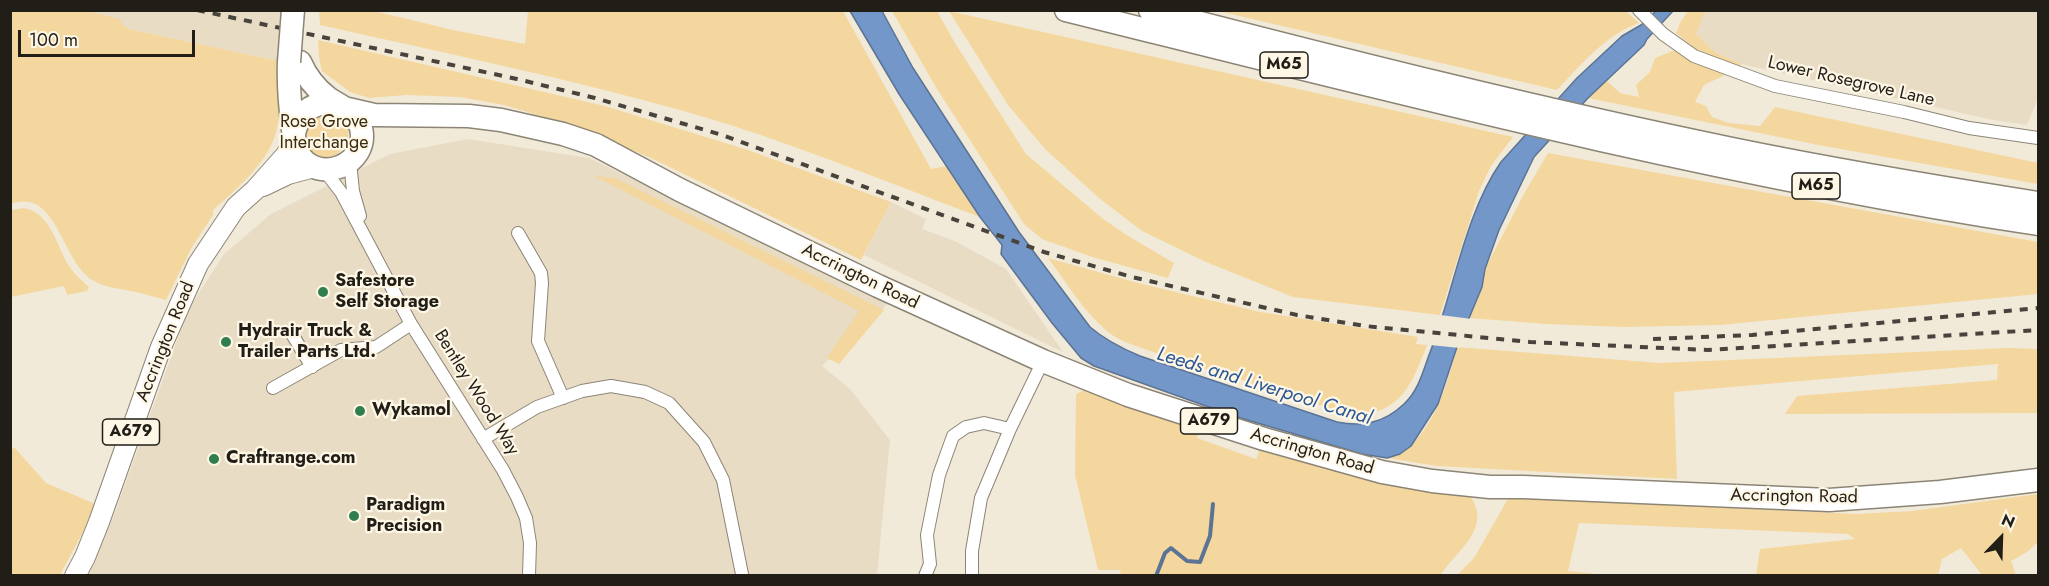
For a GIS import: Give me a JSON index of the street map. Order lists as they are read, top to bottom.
{
  "streets": {
    "highway": ["M65", "Accrington Road", "A679"],
    "street": ["Lower Rosegrove Lane", "Bentley Wood Way"]
  },
  "crossings": [
    ["Accrington Road", "Bentley Wood Way"],
    ["Accrington Road", "A679"],
    ["Bentley Wood Way", "A679"]
  ],
  "water": ["Leeds and Liverpool Canal"],
  "parks": ["Rose Grove Interchange"],
  "places": [
    "Safestore Self Storage",
    "Hydrair Truck & Trailer Parts Ltd.",
    "Wykamol",
    "Craftrange.com",
    "Paradigm Precision"
  ],
  "scale_bar": "100 m",
  "north": "top right"
}
